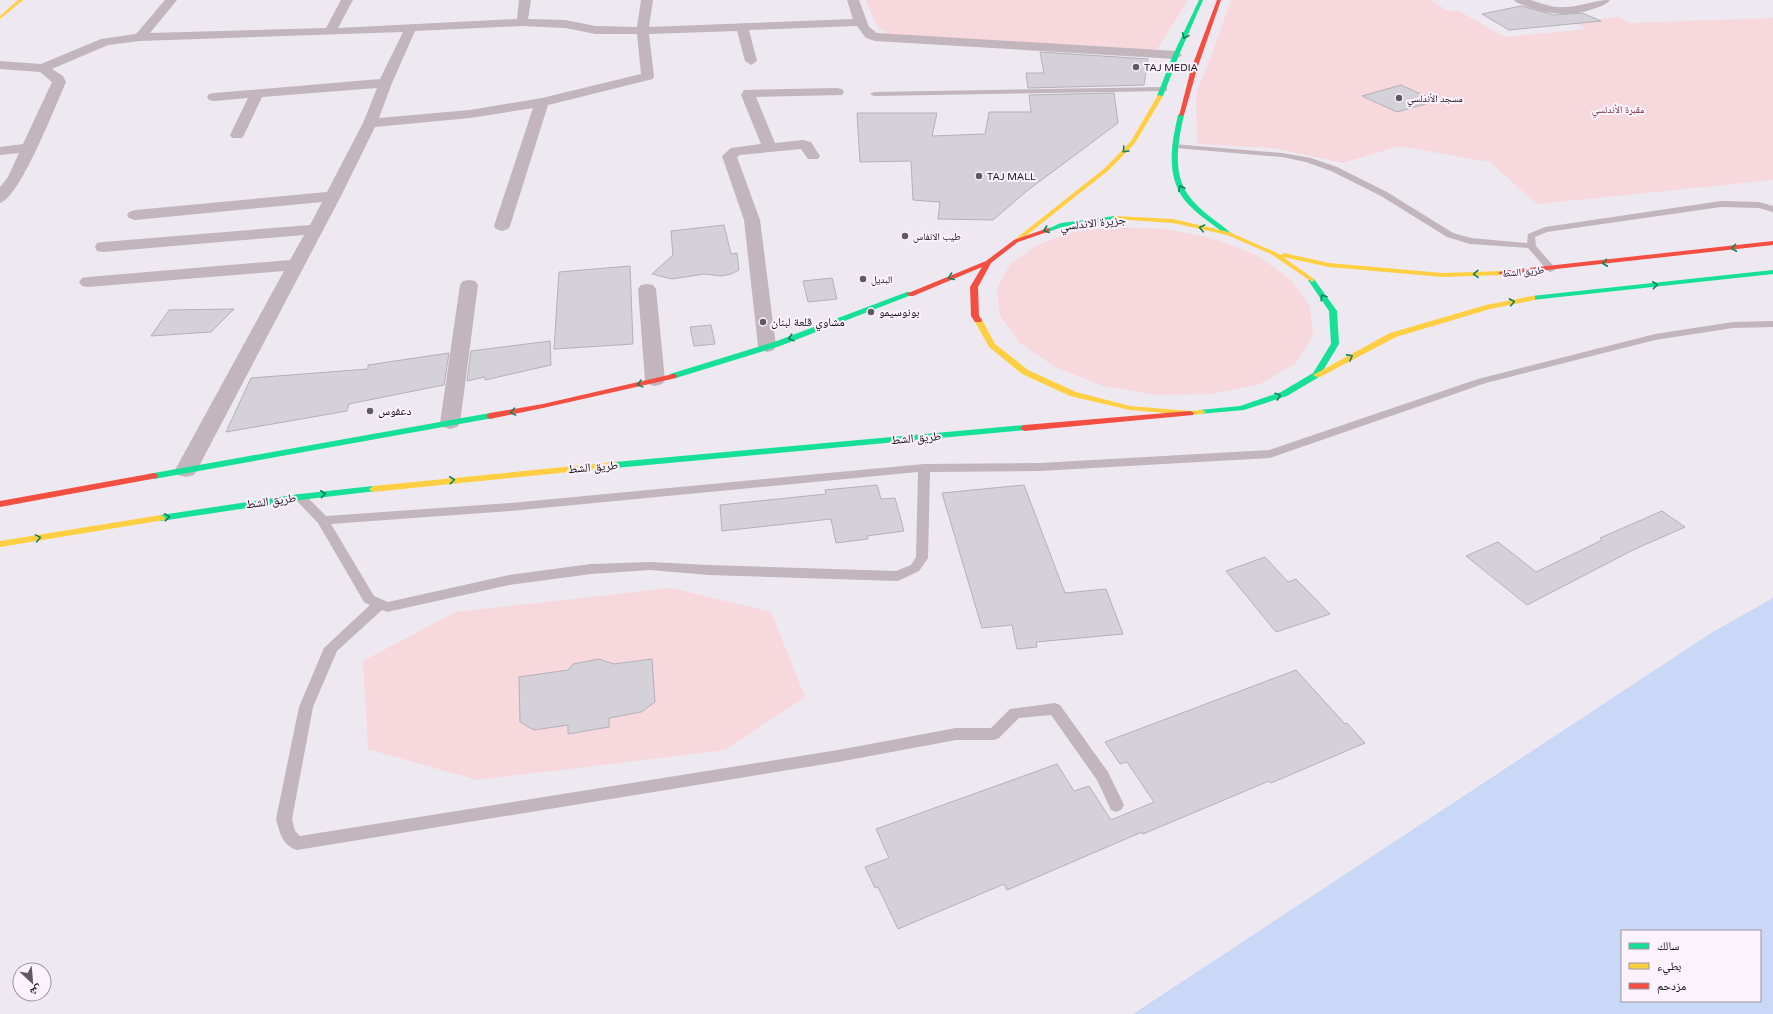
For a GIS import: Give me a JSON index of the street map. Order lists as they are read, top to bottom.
{
  "streets": {
    "main road": ["جزيرة الاندلسي", "طريق الشط"]
  },
  "crossings": [
    ["جزيرة الاندلسي", "طريق الشط"]
  ],
  "parks": ["مقبرة الأندلسي"],
  "places": [
    "TAJ MEDIA",
    "مسجد الأندلسي",
    "TAJ MALL",
    "طيب الانفاس",
    "البديل",
    "بونوسيمو",
    "مشاوي قلعة لبنان",
    "دعفوس"
  ],
  "legend": ["سالك", "بطيء", "مزدحم"],
  "north": "bottom right"
}
